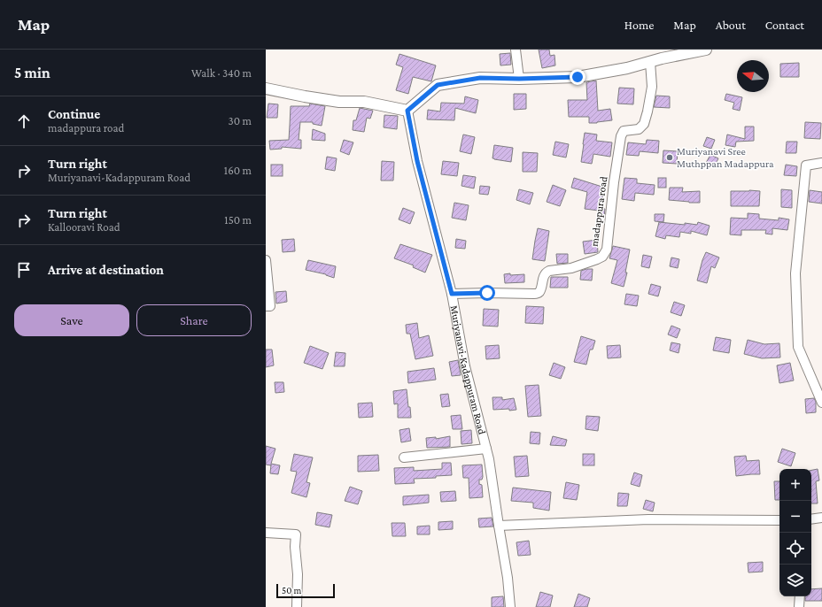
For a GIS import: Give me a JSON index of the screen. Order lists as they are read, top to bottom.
{
  "streets": {
    "street": ["madappura road", "Muriyanavi-Kadappuram Road"]
  },
  "crossings": [
    ["madappura road", "Muriyanavi-Kadappuram Road"]
  ],
  "places": ["Muriyanavi Sree Muthppan Madappura"],
  "scale_bar": "50 m",
  "north": "left",
  "page": {
    "header": "Map",
    "nav": [
      "Home",
      "Map",
      "About",
      "Contact"
    ],
    "heading": ["5 min", "Walk · 340 m"],
    "list": [
      ["Continue", "madappura road", "30 m"],
      ["Turn right", "Muriyanavi-Kadappuram Road", "160 m"],
      ["Turn right", "Kallooravi Road", "150 m"],
      "Arrive at destination"
    ],
    "buttons": ["Save", "Share"],
    "map_buttons": ["+", "−"],
    "scale": "50 m"
  }
}
